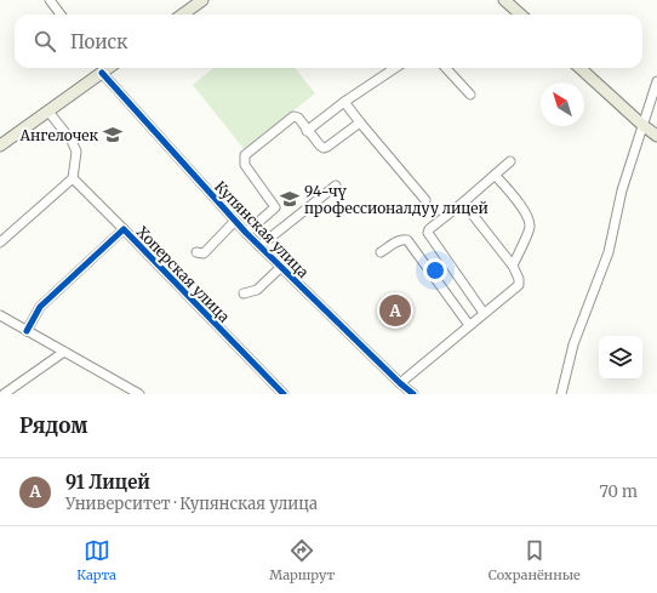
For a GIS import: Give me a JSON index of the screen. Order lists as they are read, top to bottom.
{
  "streets": {
    "street": ["Купянская улица", "Хоперская улица"]
  },
  "places": {
    "school or university": ["Ангелочек", "94-чү профессионалдуу лицей"]
  },
  "north": "top left",
  "page": {
    "search": "Поиск",
    "pins": "A",
    "heading": "Рядом",
    "list": [
      {
        "mark": "A",
        "name": "91 Лицей",
        "note": "Университет · Купянская улица",
        "value": "70 m"
      }
    ],
    "nav": ["Карта", "Маршрут", "Сохранённые"]
  }
}
